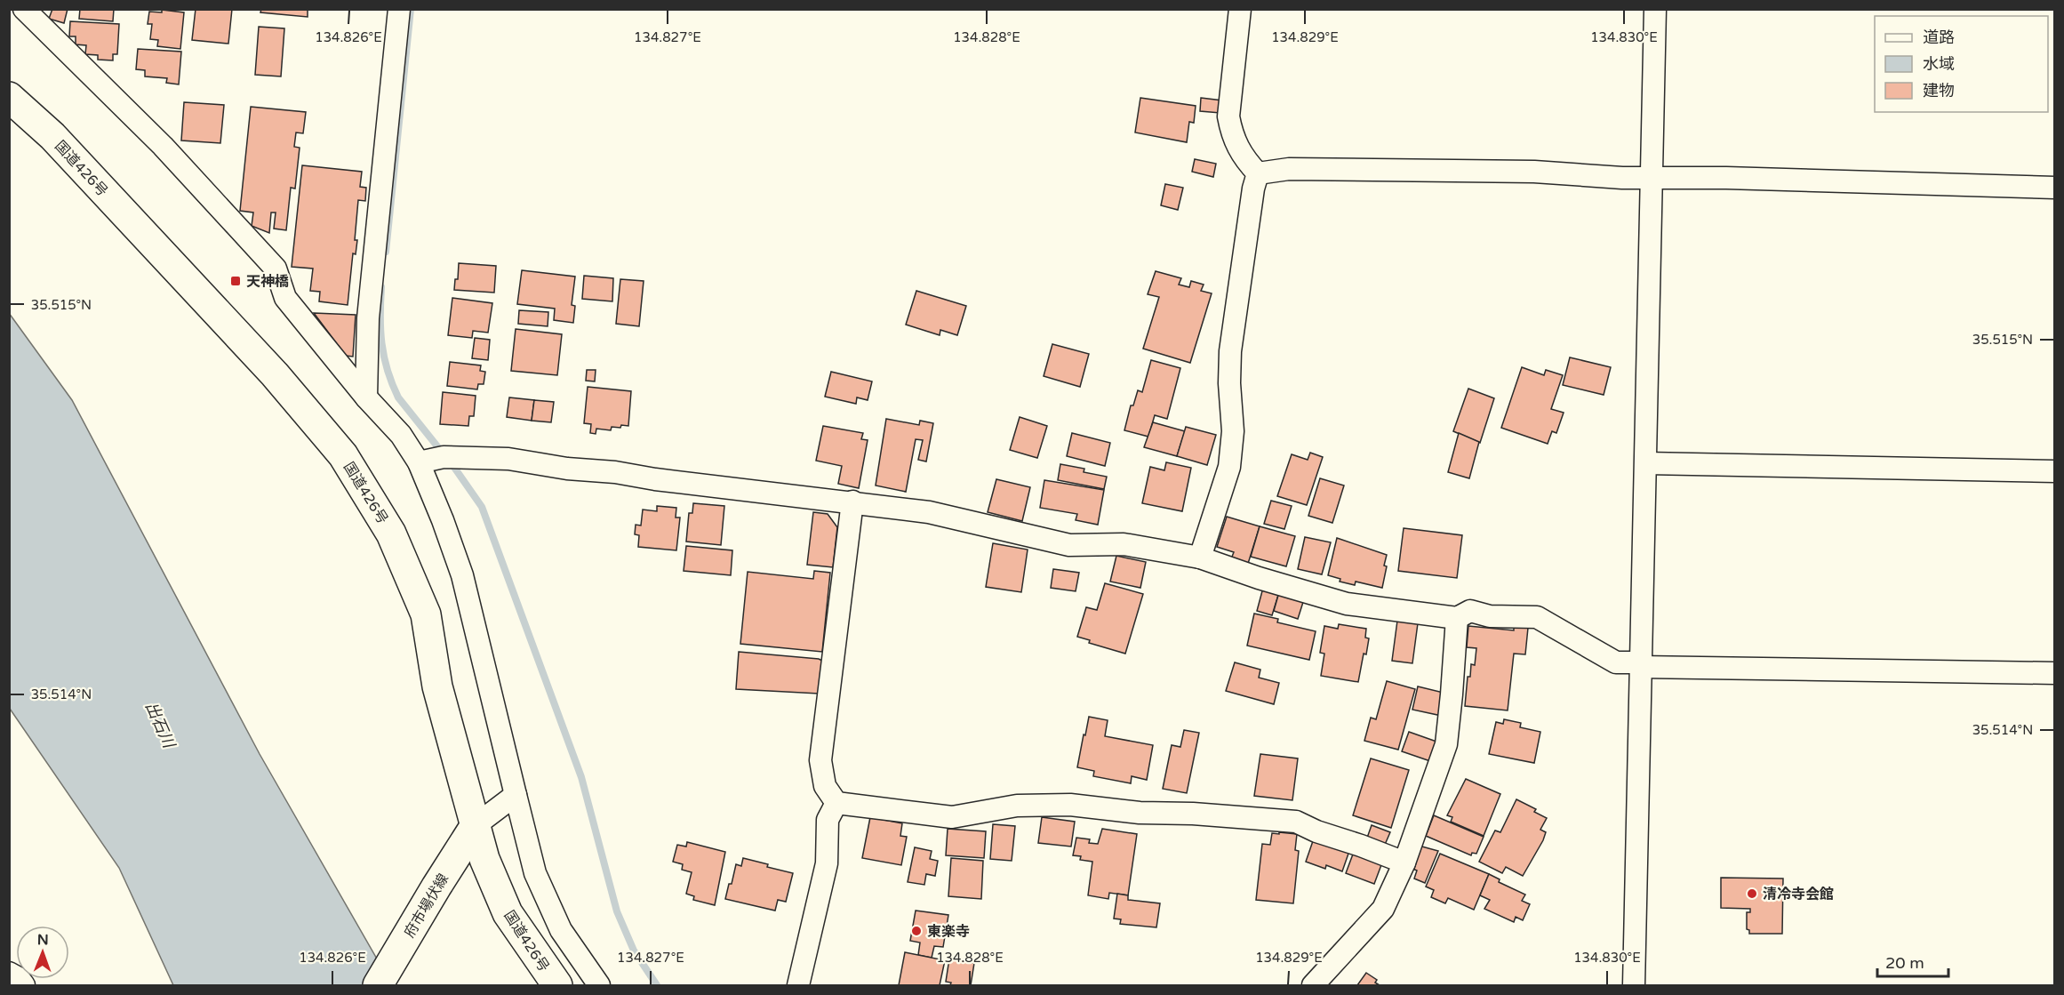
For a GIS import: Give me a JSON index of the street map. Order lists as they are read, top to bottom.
{
  "streets": {
    "main road": ["国道426号", "府市場伏線"]
  },
  "crossings": [
    ["国道426号", "府市場伏線"]
  ],
  "water": ["出石川"],
  "places": {
    "transit": ["天神橋"],
    "other": ["清冷寺会館", "東楽寺"]
  },
  "legend": ["道路", "水域", "建物"],
  "scale_bar": "20 m",
  "north": "top",
  "coordinates": [
    "134.826°E",
    "134.827°E",
    "134.828°E",
    "134.829°E",
    "134.830°E",
    "35.515°N",
    "35.514°N"
  ]
}
